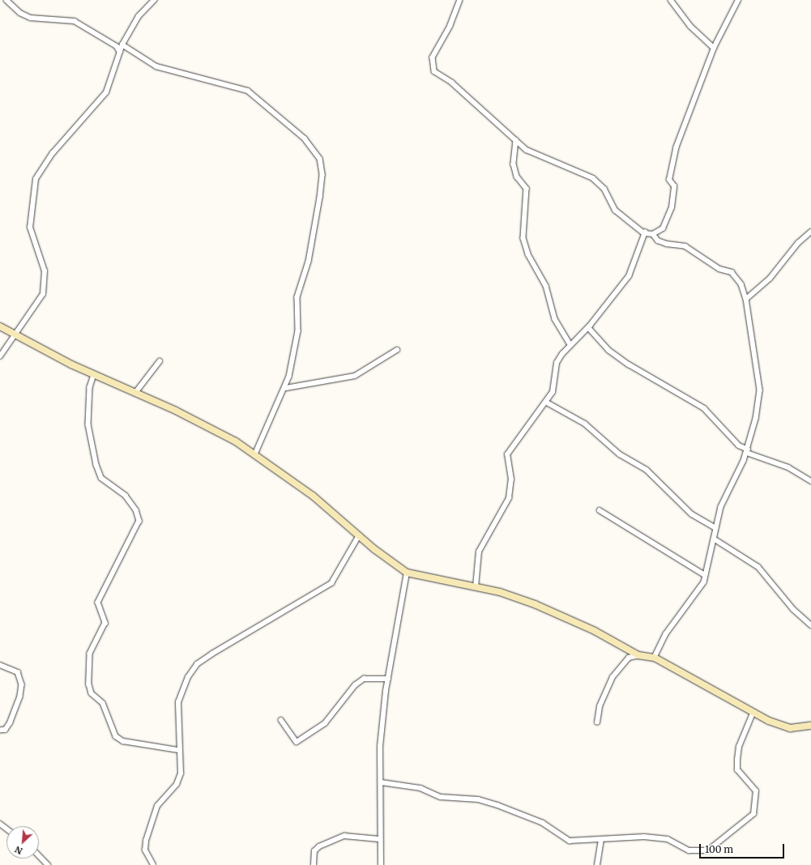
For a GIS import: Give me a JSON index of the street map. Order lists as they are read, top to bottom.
{
  "scale_bar": "100 m",
  "north": "bottom left"
}
